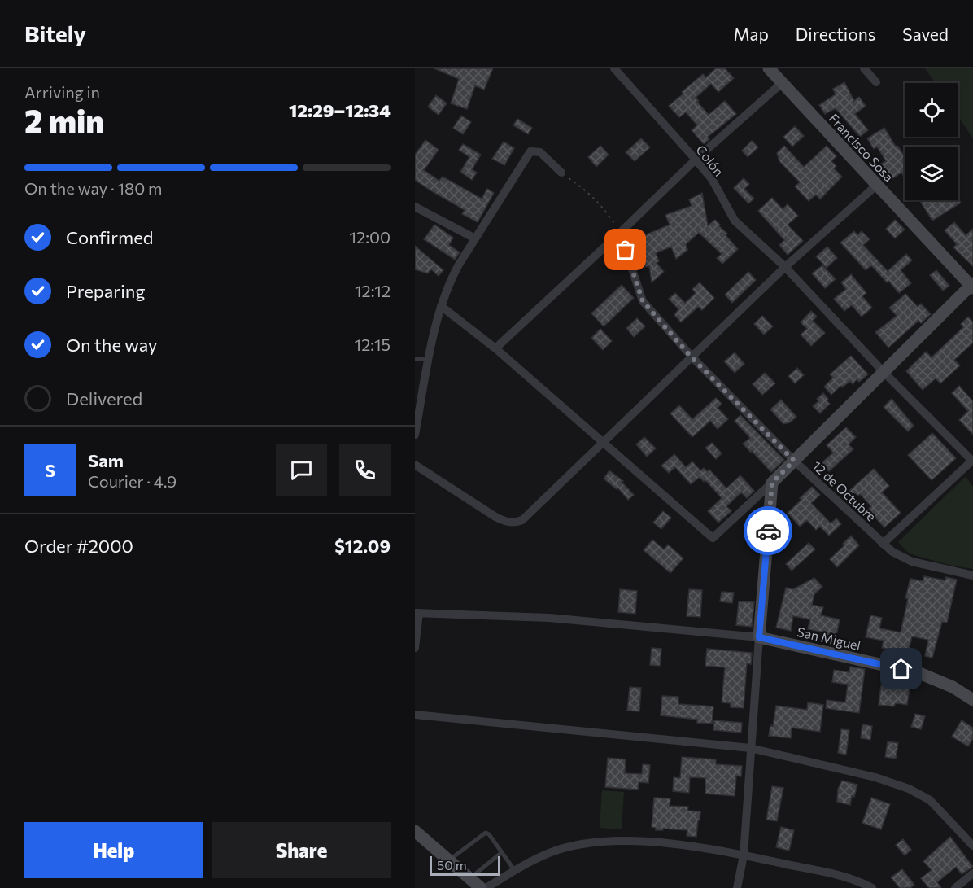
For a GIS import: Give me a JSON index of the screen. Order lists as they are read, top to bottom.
{
  "streets": {
    "street": [
      "Francisco Sosa",
      "Colón",
      "12 de Octubre",
      "San Miguel"
    ]
  },
  "scale_bar": "50 m",
  "page": {
    "header": "Bitely",
    "nav": ["Map", "Directions", "Saved"],
    "heading": ["2 min", "Arriving in", "12:29–12:34"],
    "panel": [
      "Sam",
      "Courier · 4.9",
      "Order #2000",
      "$12.09"
    ],
    "bar": "On the way · 180 m",
    "list": [
      ["Confirmed", "12:00"],
      ["Preparing", "12:12"],
      ["On the way", "12:15"],
      "Delivered"
    ],
    "round": "S",
    "buttons": ["Help", "Share"],
    "scale": "50 m"
  }
}
